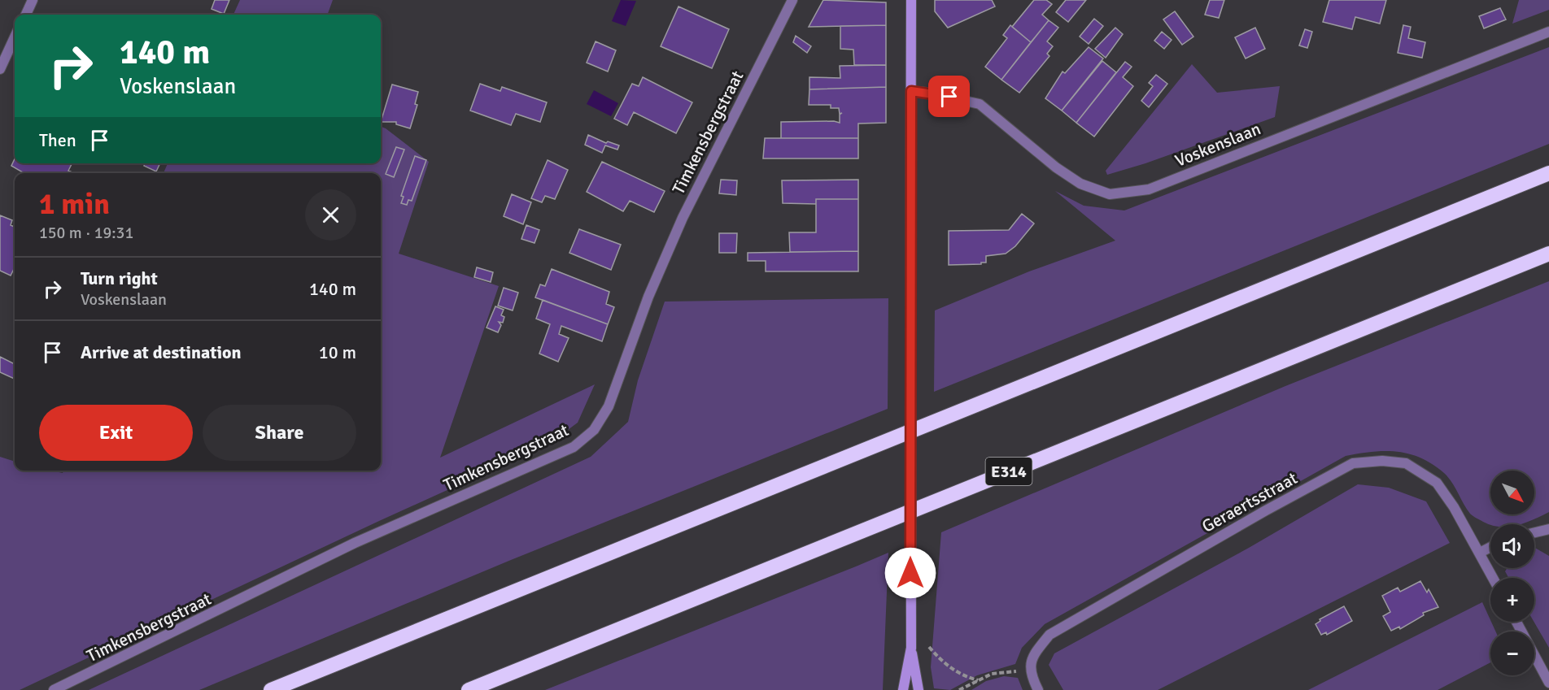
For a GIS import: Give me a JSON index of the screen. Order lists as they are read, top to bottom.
{
  "streets": {
    "highway": ["E314"],
    "street": ["Timkensbergstraat", "Voskenslaan", "Geraertsstraat"]
  },
  "north": "bottom right",
  "page": {
    "turn": ["140 m", "Voskenslaan"],
    "then": "Then",
    "heading": ["1 min", "150 m · 19:31"],
    "list": [
      {
        "name": "Turn right",
        "note": "Voskenslaan",
        "value": "140 m"
      },
      {
        "name": "Arrive at destination",
        "value": "10 m"
      }
    ],
    "buttons": ["Exit", "Share"],
    "map_buttons": ["+", "−"]
  }
}
